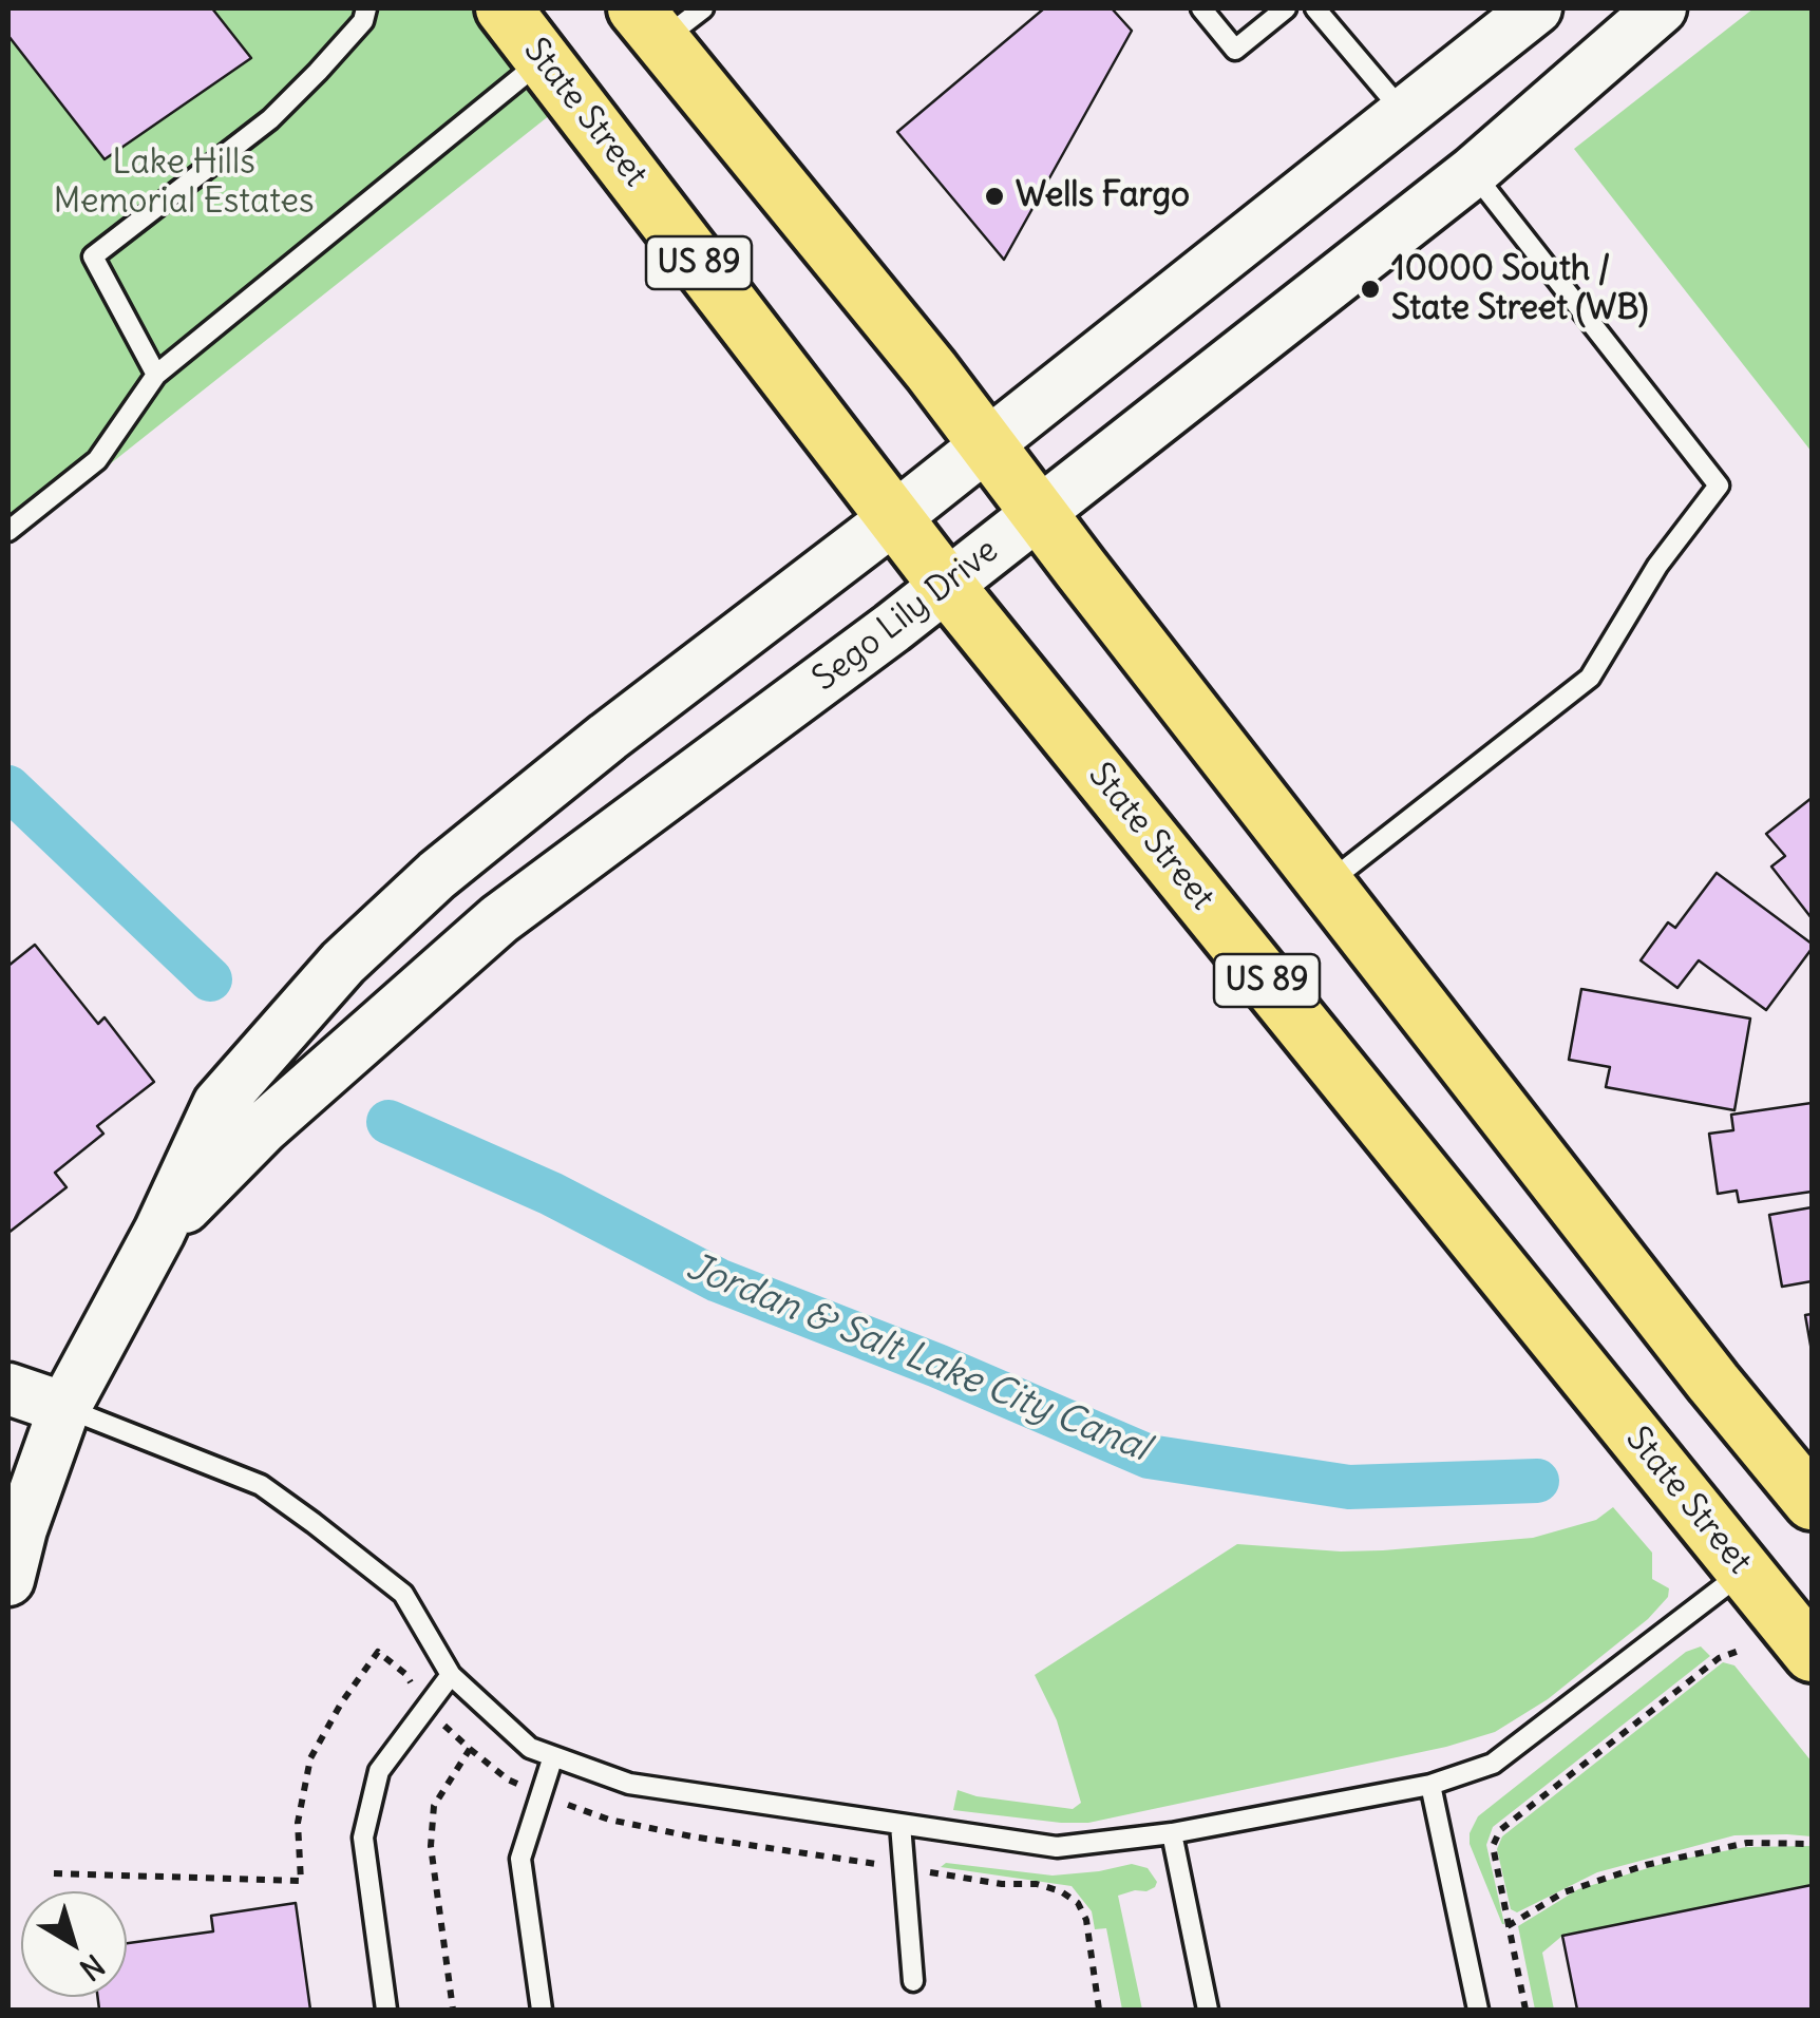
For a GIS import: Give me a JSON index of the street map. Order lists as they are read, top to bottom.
{
  "streets": {
    "main road": ["State Street", "US 89", "Sego Lily Drive"]
  },
  "crossings": [
    ["State Street", "Sego Lily Drive"],
    ["US 89", "Sego Lily Drive"]
  ],
  "water": ["Jordan & Salt Lake City Canal"],
  "parks": ["Lake Hills Memorial Estates"],
  "places": ["Wells Fargo", "10000 South / State Street (WB)"],
  "north": "bottom right"
}
